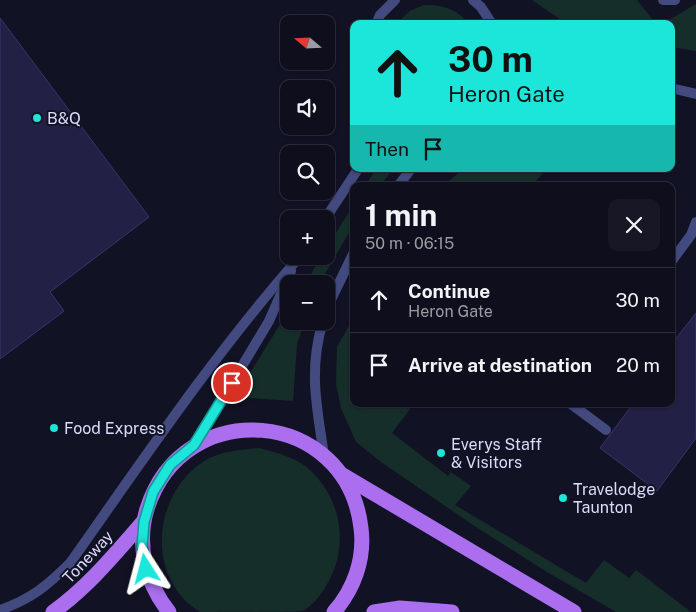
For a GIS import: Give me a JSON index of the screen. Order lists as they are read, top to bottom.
{
  "streets": {
    "main road": ["Toneway"]
  },
  "places": [
    "B&Q",
    "Food Express",
    "Everys Staff & Visitors",
    "Travelodge Taunton"
  ],
  "north": "left",
  "page": {
    "map_buttons": ["+", "−"],
    "turn": ["30 m", "Heron Gate"],
    "then": "Then",
    "heading": ["1 min", "50 m · 06:15"],
    "list": [
      {
        "name": "Continue",
        "note": "Heron Gate",
        "value": "30 m"
      },
      {
        "name": "Arrive at destination",
        "value": "20 m"
      }
    ]
  }
}
